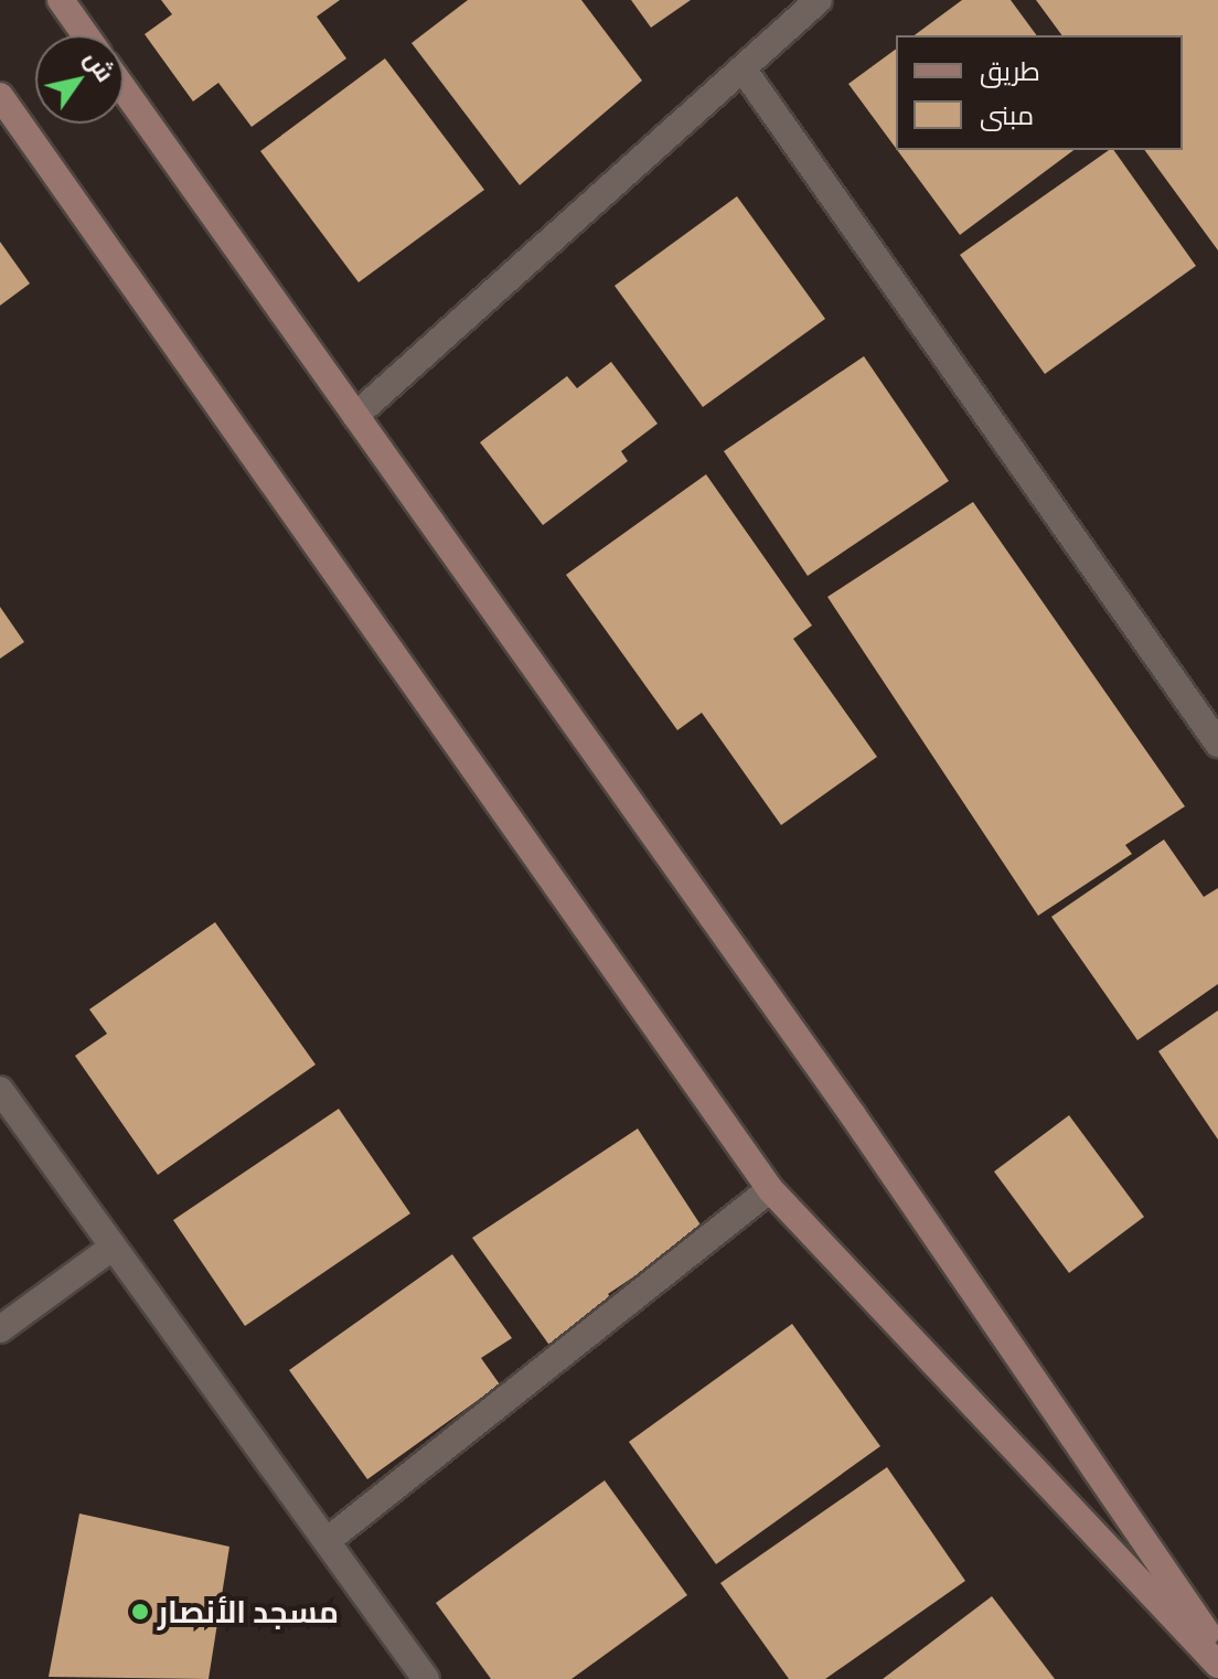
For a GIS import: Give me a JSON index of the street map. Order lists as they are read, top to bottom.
{
  "places": ["مسجد الأنصار"],
  "legend": ["طريق", "مبنى"],
  "north": "top right"
}
